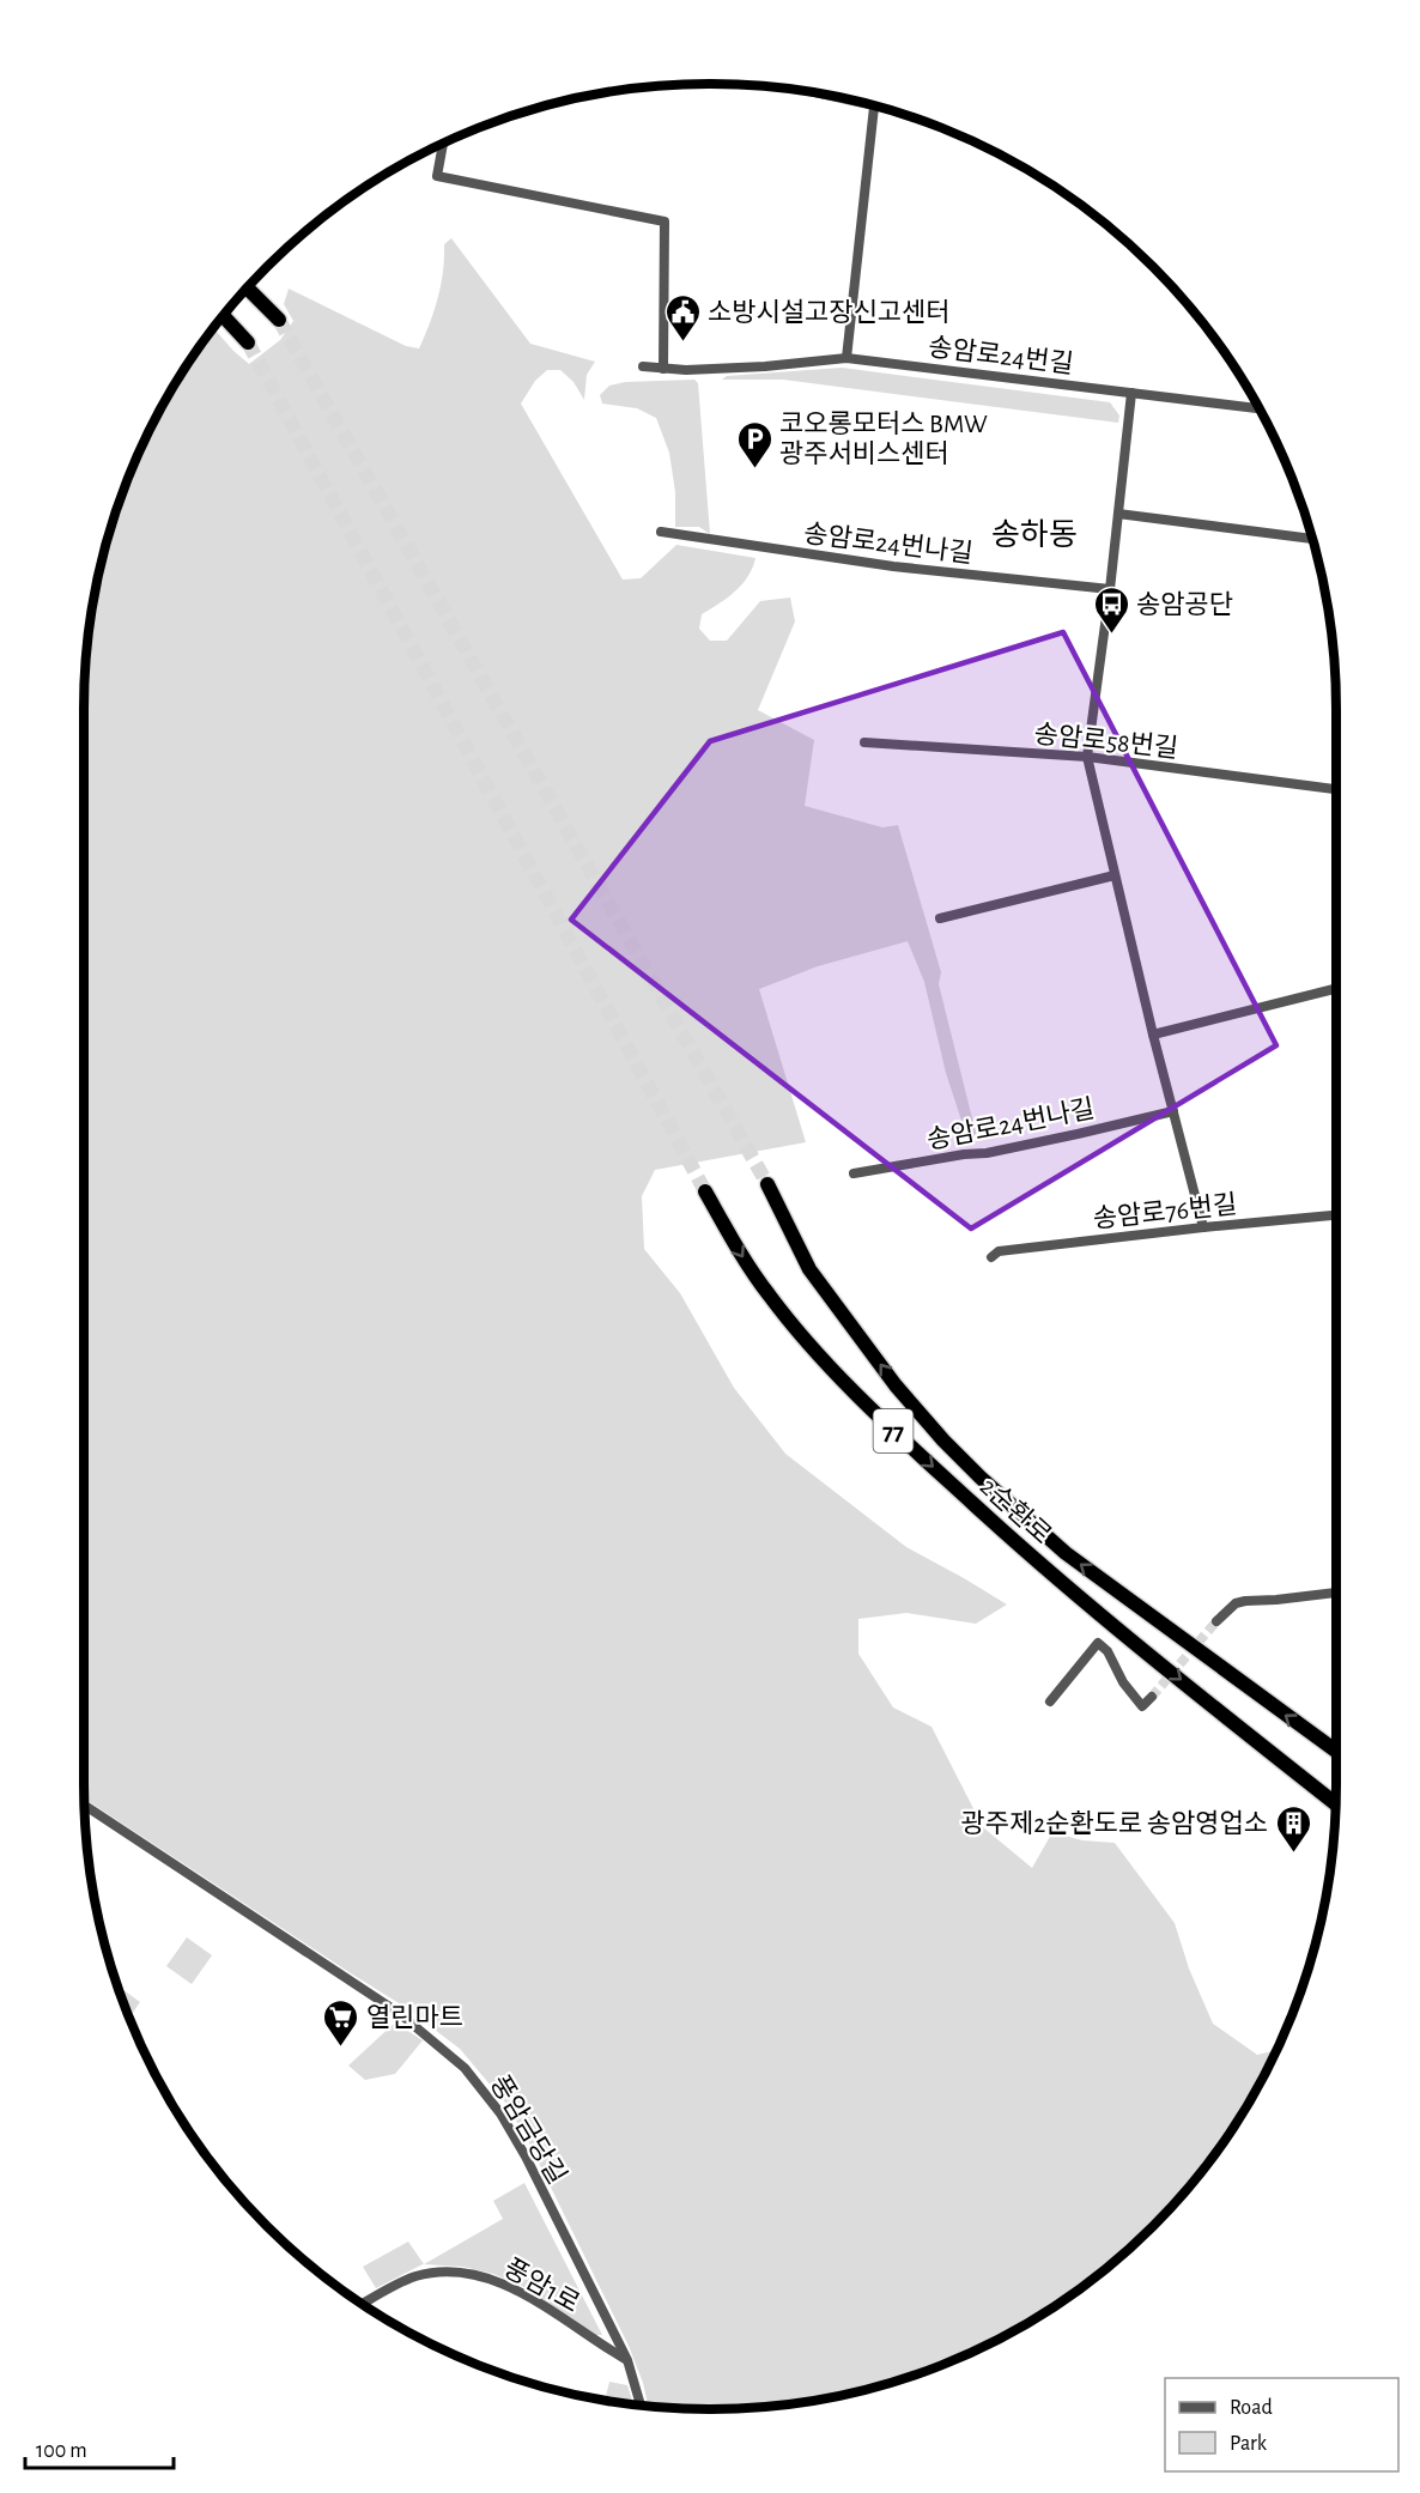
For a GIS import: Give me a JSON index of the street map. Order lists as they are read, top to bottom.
{
  "streets": {
    "highway": ["77", "2순환로"],
    "street": [
      "송암로24번길",
      "송암로24번나길",
      "송암로58번길",
      "송암로76번길",
      "풍암금당길",
      "풍암1로"
    ]
  },
  "crossings": [
    ["풍암금당길", "풍암1로"]
  ],
  "districts": ["송하동"],
  "places": {
    "public building": ["소방시설고장신고센터"],
    "parking": ["코오롱모터스 BMW 광주서비스센터"],
    "bus stop": ["송암공단"],
    "building": ["광주제2순환도로 송암영업소"],
    "supermarket": ["열린마트"]
  },
  "legend": ["Road", "Park"],
  "scale_bar": "100 m"
}
